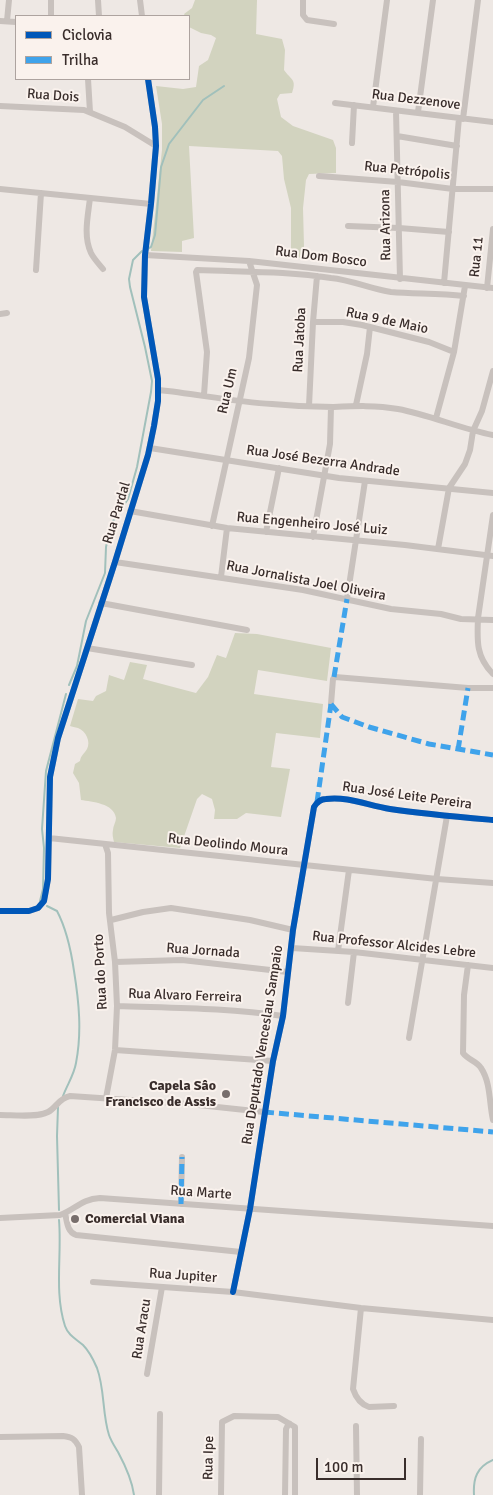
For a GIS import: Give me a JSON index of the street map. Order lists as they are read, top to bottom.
{
  "streets": {
    "street": [
      "Rua Dois",
      "Rua Dezzenove",
      "Rua Petrópolis",
      "Rua Arizona",
      "Rua Dom Bosco",
      "Rua 11",
      "Rua 9 de Maio",
      "Rua Jatoba",
      "Rua Um",
      "Rua José Bezerra Andrade",
      "Rua Pardal",
      "Rua Engenheiro José Luiz",
      "Rua Jornalista Joel Oliveira",
      "Rua José Leite Pereira",
      "Rua Deolindo Moura",
      "Rua Professor Alcides Lebre",
      "Rua Jornada",
      "Rua do Porto",
      "Rua Alvaro Ferreira",
      "Rua Deputado Venceslau Sampaio",
      "Rua Marte",
      "Rua Jupiter",
      "Rua Aracu",
      "Rua Ipe"
    ]
  },
  "crossings": [
    ["Rua Dois", "Rua Pardal"],
    ["Rua Dezzenove", "Rua Arizona"],
    ["Rua Petrópolis", "Rua Arizona"],
    ["Rua Arizona", "Rua Dom Bosco"],
    ["Rua Dom Bosco", "Rua 11"],
    ["Rua Dom Bosco", "Rua Um"],
    ["Rua Dom Bosco", "Rua Pardal"],
    ["Rua 9 de Maio", "Rua Jatoba"],
    ["Rua Um", "Rua José Bezerra Andrade"],
    ["Rua Um", "Rua Engenheiro José Luiz"],
    ["Rua José Bezerra Andrade", "Rua Pardal"],
    ["Rua Pardal", "Rua Engenheiro José Luiz"],
    ["Rua Pardal", "Rua Jornalista Joel Oliveira"],
    ["Rua Pardal", "Rua Deolindo Moura"],
    ["Rua José Leite Pereira", "Rua Deputado Venceslau Sampaio"],
    ["Rua Deolindo Moura", "Rua do Porto"],
    ["Rua Deolindo Moura", "Rua Deputado Venceslau Sampaio"],
    ["Rua Professor Alcides Lebre", "Rua Deputado Venceslau Sampaio"],
    ["Rua Jornada", "Rua do Porto"],
    ["Rua Jornada", "Rua Deputado Venceslau Sampaio"],
    ["Rua do Porto", "Rua Alvaro Ferreira"],
    ["Rua Alvaro Ferreira", "Rua Deputado Venceslau Sampaio"],
    ["Rua Deputado Venceslau Sampaio", "Rua Marte"],
    ["Rua Deputado Venceslau Sampaio", "Rua Jupiter"],
    ["Rua Marte", "Rua Jupiter"],
    ["Rua Jupiter", "Rua Aracu"]
  ],
  "places": ["Capela Sâo Francisco de Assis", "Comercial Viana"],
  "legend": ["Ciclovia", "Trilha"],
  "scale_bar": "100 m"
}
